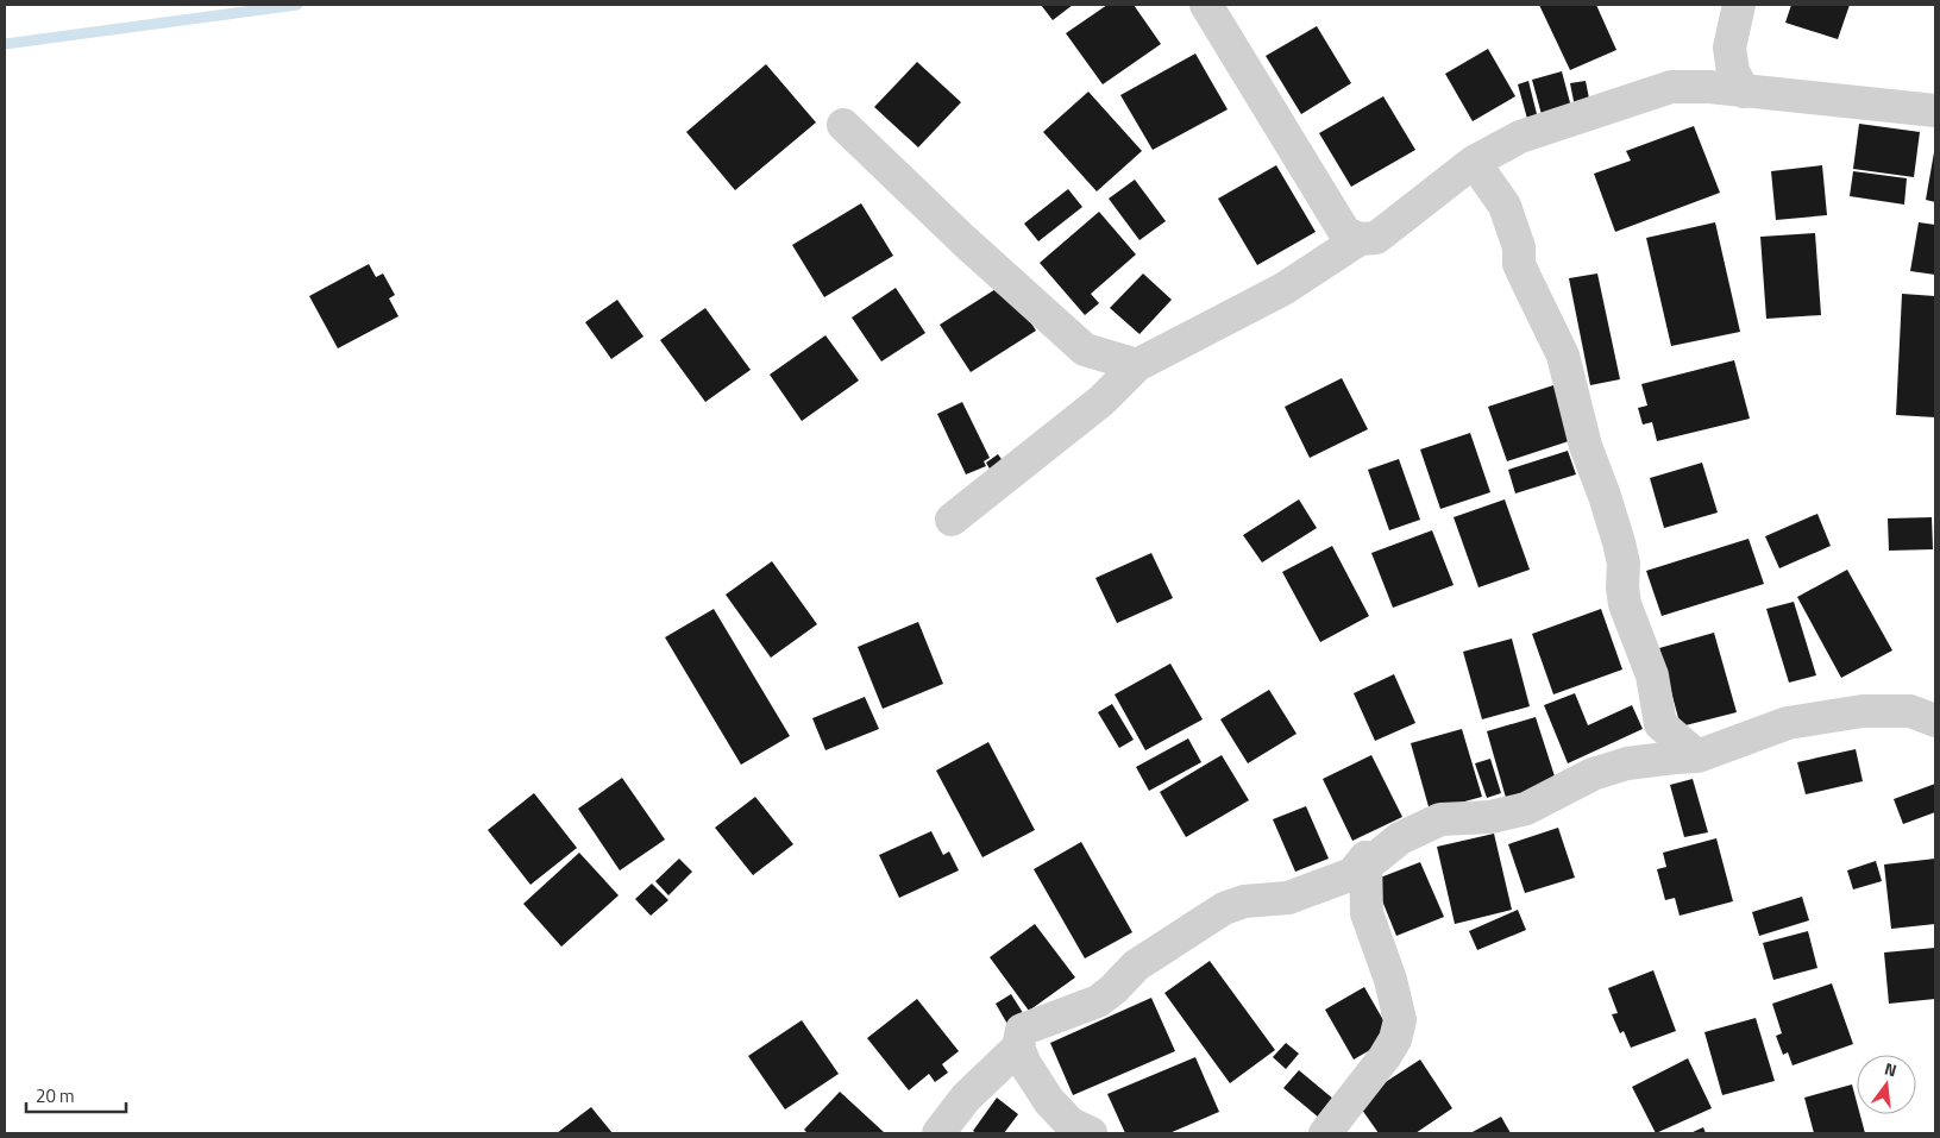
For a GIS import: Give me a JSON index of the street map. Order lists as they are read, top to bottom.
{
  "scale_bar": "20 m",
  "north": "top"
}
